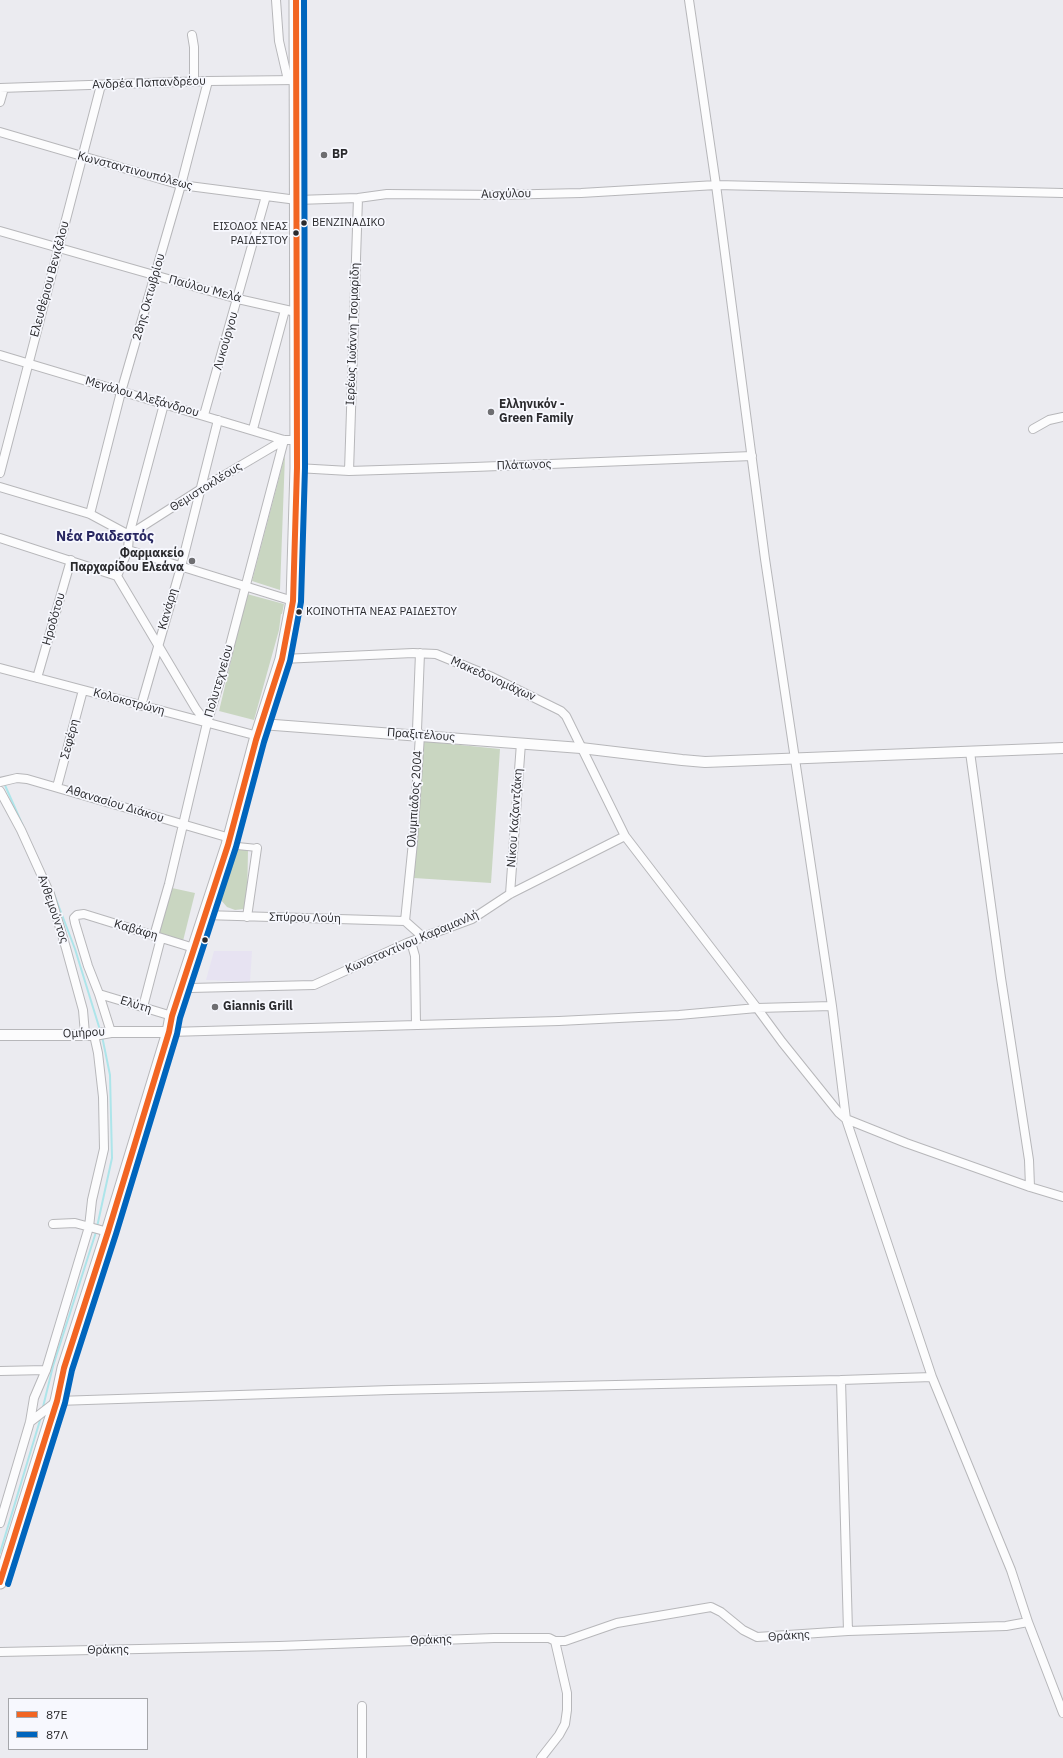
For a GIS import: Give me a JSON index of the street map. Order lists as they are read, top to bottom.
{
  "streets": {
    "street": [
      "Ανδρέα Παπανδρέου",
      "Κωνσταντινουπόλεως",
      "Αισχύλου",
      "Ελευθέριου Βενιζέλου",
      "Παύλου Μελά",
      "28ης Οκτωβρίου",
      "Ιερέως Ιωάννη Τσομαρίδη",
      "Λυκούργου",
      "Μεγάλου Αλεξάνδρου",
      "Πλάτωνος",
      "Θεμιστοκλέους",
      "Κανάρη",
      "Ηροδότου",
      "Μακεδονομάχων",
      "Πολυτεχνείου",
      "Κολοκοτρώνη",
      "Πραξιτέλους",
      "Σεφέρη",
      "Ολυμπιάδος 2004",
      "Αθανασίου Διάκου",
      "Νίκου Καζαντζάκη",
      "Ανθεμούντος",
      "Σπύρου Λούη",
      "Καβάφη",
      "Κωνσταντίνου Καραμανλή",
      "Ελύτη",
      "Ομήρου",
      "Θράκης"
    ]
  },
  "crossings": [
    ["Ανδρέα Παπανδρέου", "Ελευθέριου Βενιζέλου"],
    ["Ανδρέα Παπανδρέου", "28ης Οκτωβρίου"],
    ["Κωνσταντινουπόλεως", "Αισχύλου"],
    ["Κωνσταντινουπόλεως", "Ελευθέριου Βενιζέλου"],
    ["Κωνσταντινουπόλεως", "28ης Οκτωβρίου"],
    ["Κωνσταντινουπόλεως", "Λυκούργου"],
    ["Αισχύλου", "Ιερέως Ιωάννη Τσομαρίδη"],
    ["Ελευθέριου Βενιζέλου", "Παύλου Μελά"],
    ["Ελευθέριου Βενιζέλου", "Μεγάλου Αλεξάνδρου"],
    ["Παύλου Μελά", "28ης Οκτωβρίου"],
    ["Παύλου Μελά", "Λυκούργου"],
    ["28ης Οκτωβρίου", "Μεγάλου Αλεξάνδρου"],
    ["Ιερέως Ιωάννη Τσομαρίδη", "Πλάτωνος"],
    ["Λυκούργου", "Μεγάλου Αλεξάνδρου"],
    ["Μεγάλου Αλεξάνδρου", "Θεμιστοκλέους"],
    ["Μεγάλου Αλεξάνδρου", "Κανάρη"],
    ["Μεγάλου Αλεξάνδρου", "Πολυτεχνείου"],
    ["Θεμιστοκλέους", "Κανάρη"],
    ["Θεμιστοκλέους", "Πολυτεχνείου"],
    ["Κανάρη", "Κολοκοτρώνη"],
    ["Ηροδότου", "Κολοκοτρώνη"],
    ["Μακεδονομάχων", "Πραξιτέλους"],
    ["Μακεδονομάχων", "Ολυμπιάδος 2004"],
    ["Μακεδονομάχων", "Κωνσταντίνου Καραμανλή"],
    ["Πολυτεχνείου", "Κολοκοτρώνη"],
    ["Πολυτεχνείου", "Αθανασίου Διάκου"],
    ["Πολυτεχνείου", "Καβάφη"],
    ["Πολυτεχνείου", "Ελύτη"],
    ["Κολοκοτρώνη", "Πραξιτέλους"],
    ["Κολοκοτρώνη", "Σεφέρη"],
    ["Πραξιτέλους", "Ολυμπιάδος 2004"],
    ["Πραξιτέλους", "Νίκου Καζαντζάκη"],
    ["Σεφέρη", "Αθανασίου Διάκου"],
    ["Ολυμπιάδος 2004", "Σπύρου Λούη"],
    ["Νίκου Καζαντζάκη", "Κωνσταντίνου Καραμανλή"],
    ["Ανθεμούντος", "Καβάφη"],
    ["Ανθεμούντος", "Ελύτη"],
    ["Ανθεμούντος", "Ομήρου"]
  ],
  "districts": ["Νέα Ραιδεστός"],
  "places": [
    "BP",
    "ΒΕΝΖΙΝΑΔΙΚΟ",
    "ΕΙΣΟΔΟΣ ΝΕΑΣ ΡΑΙΔΕΣΤΟΥ",
    "Ελληνικόν - Green Family",
    "Φαρμακείο Παρχαρίδου Ελεάνα",
    "ΚΟΙΝΟΤΗΤΑ ΝΕΑΣ ΡΑΙΔΕΣΤΟΥ",
    "Giannis Grill"
  ],
  "lines": ["transit line 87Ε", "transit line 87Λ"],
  "legend": ["87Ε", "87Λ"]
}
